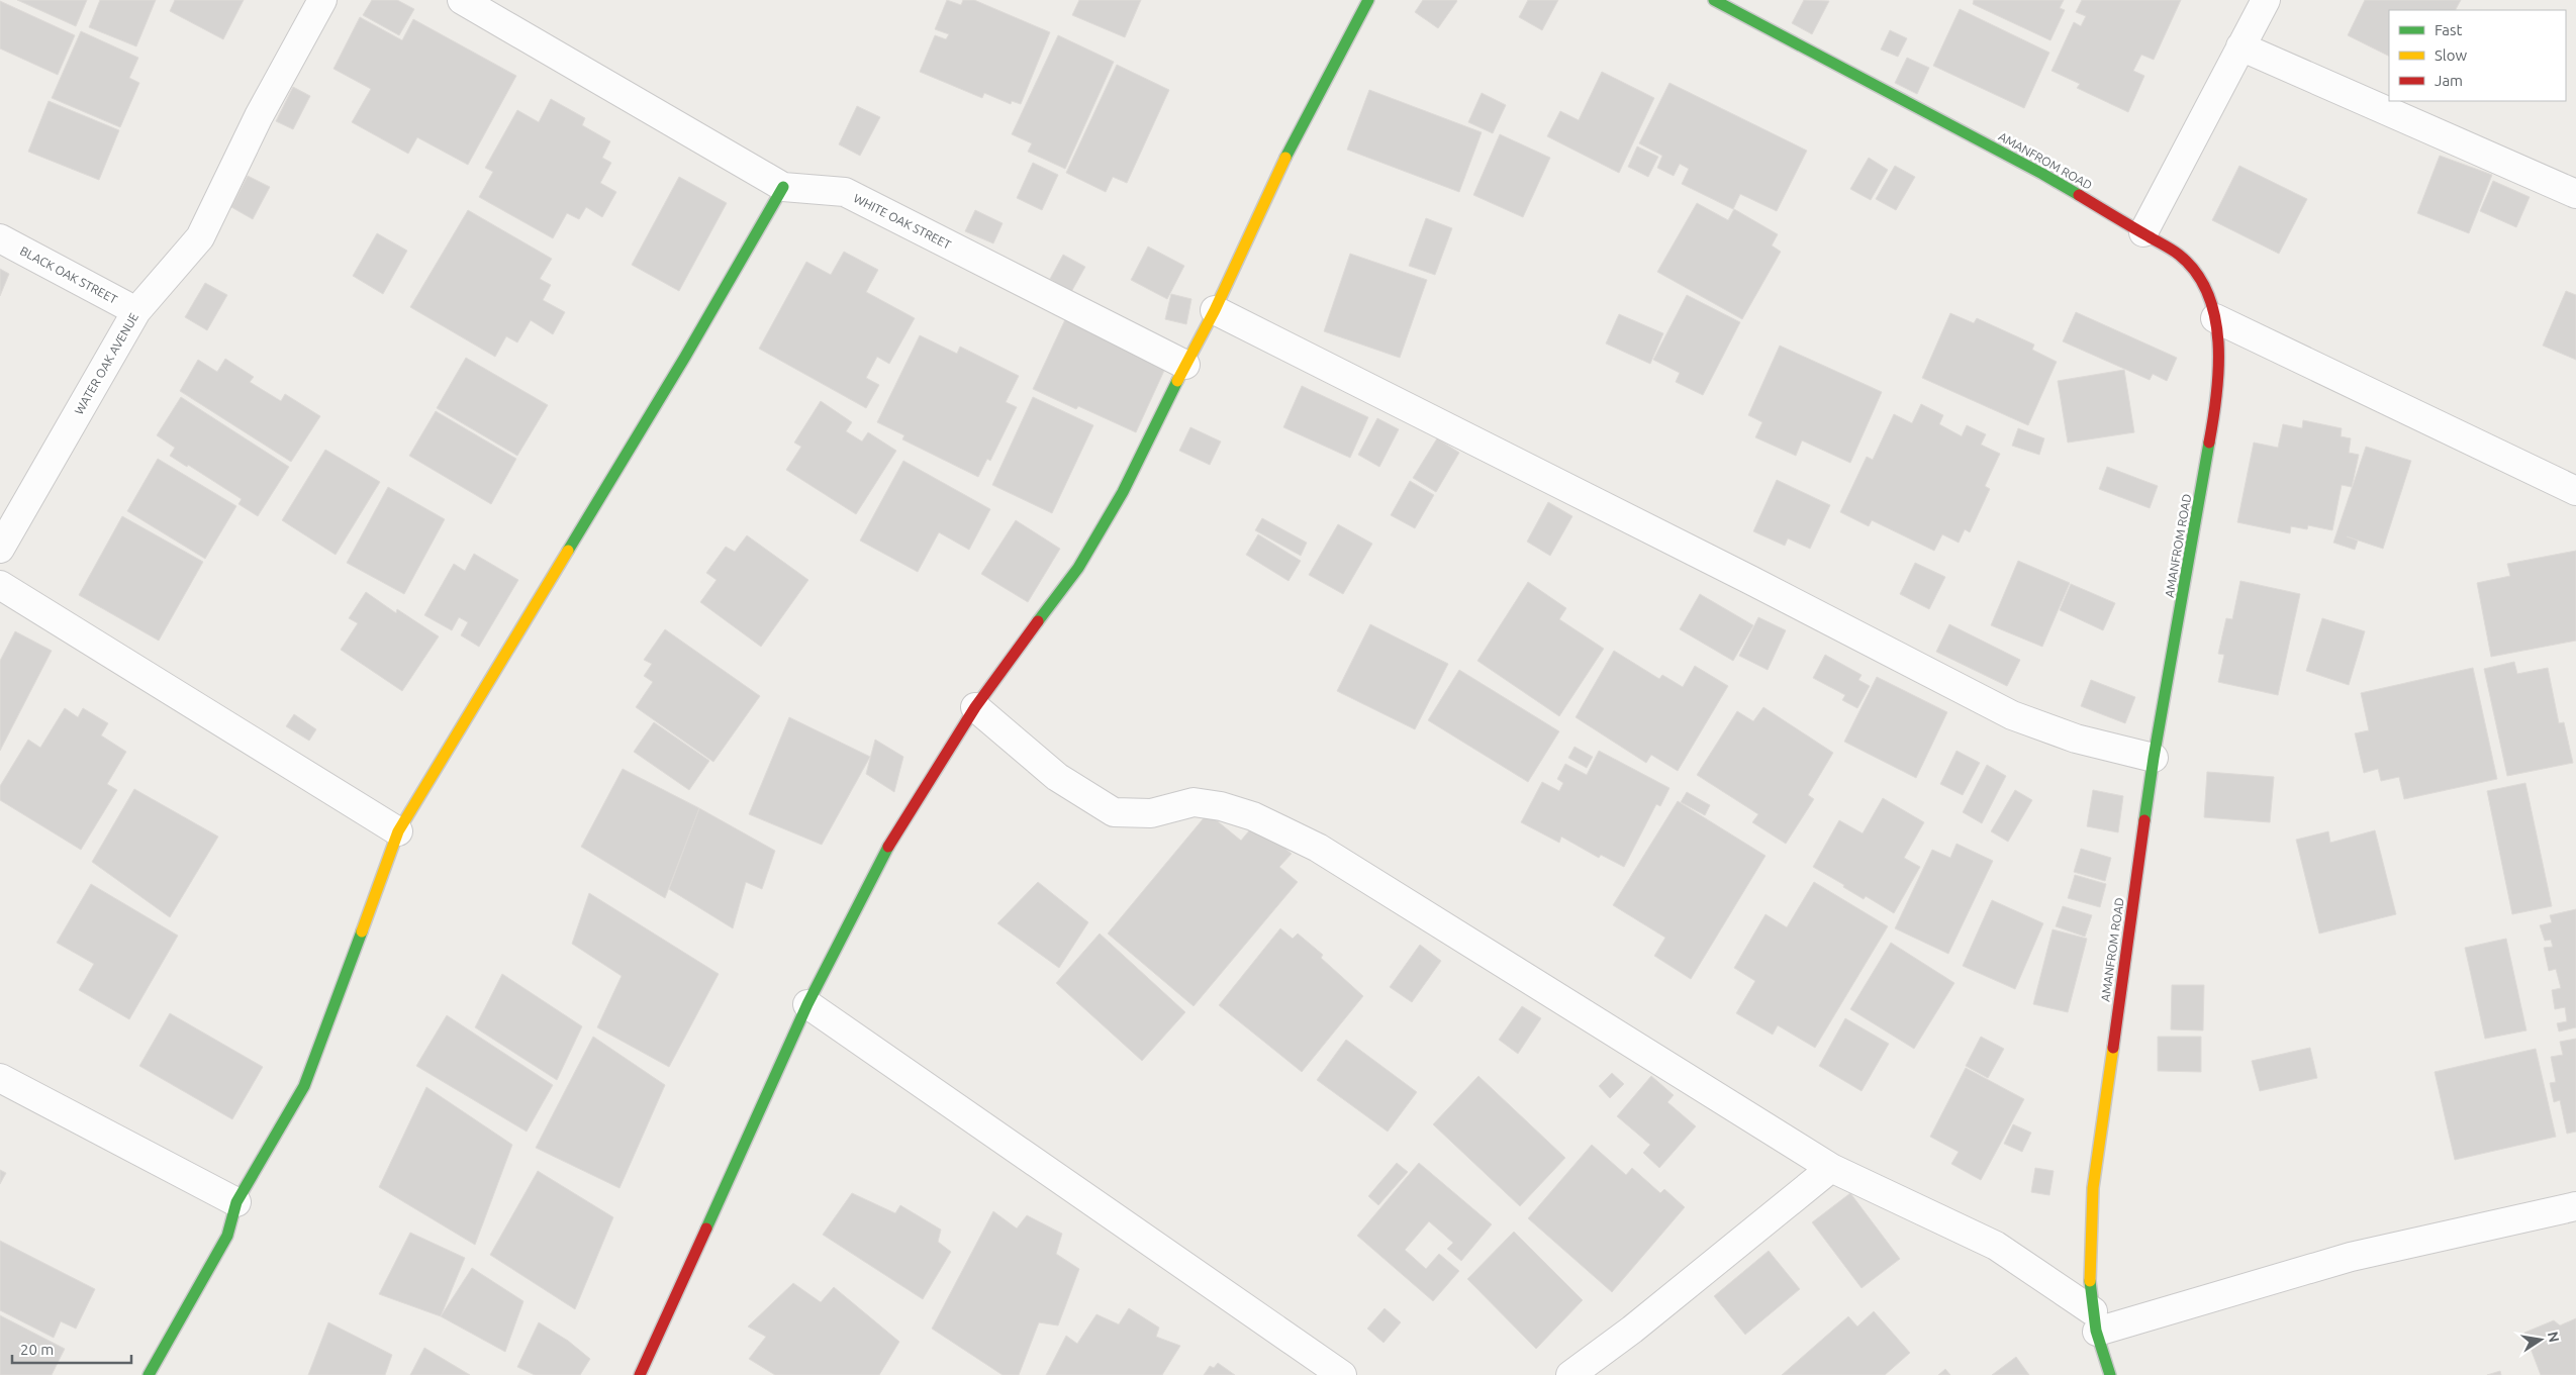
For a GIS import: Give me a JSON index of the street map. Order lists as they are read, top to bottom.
{
  "streets": {
    "street": [
      "AMANFROM ROAD",
      "WHITE OAK STREET",
      "BLACK OAK STREET",
      "WATER OAK AVENUE"
    ]
  },
  "crossings": [
    ["BLACK OAK STREET", "WATER OAK AVENUE"]
  ],
  "legend": ["Fast", "Slow", "Jam"],
  "scale_bar": "20 m",
  "north": "right"
}
